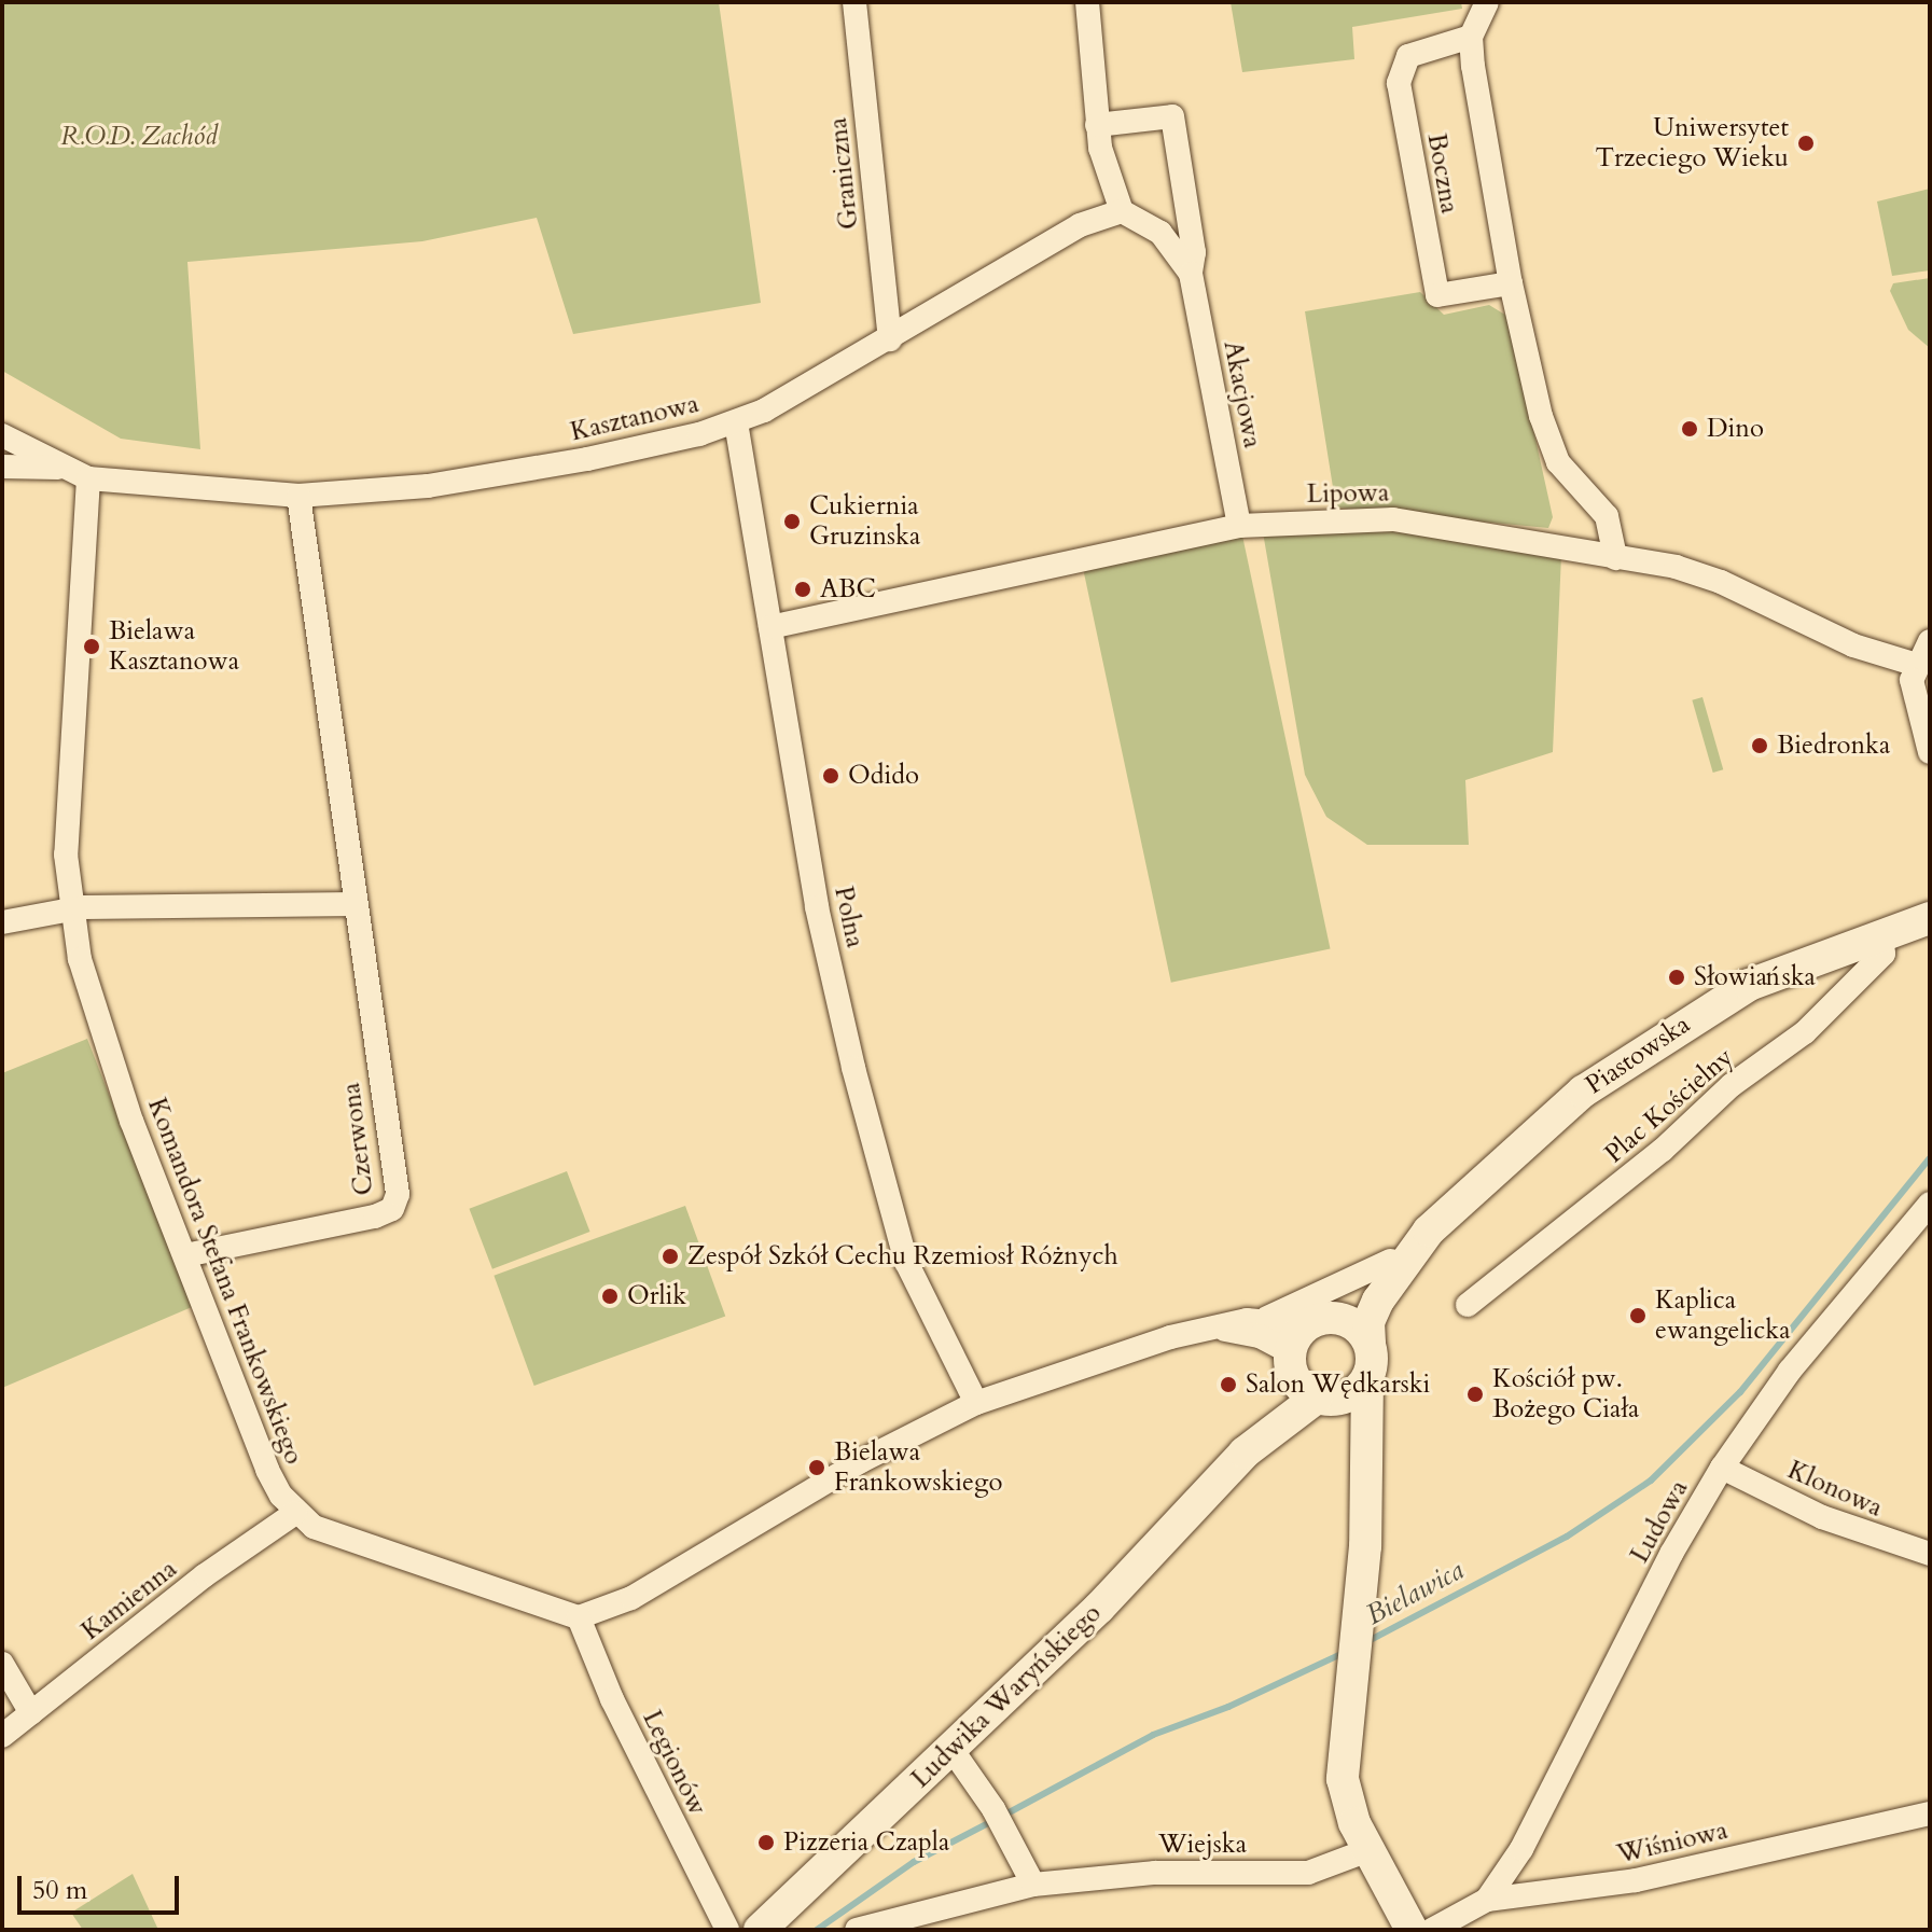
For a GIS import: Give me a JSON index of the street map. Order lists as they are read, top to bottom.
{
  "streets": {
    "main road": ["Piastowska", "Ludwika Waryńskiego"],
    "street": [
      "Graniczna",
      "Boczna",
      "Akacjowa",
      "Kasztanowa",
      "Lipowa",
      "Polna",
      "Plac Kościelny",
      "Czerwona",
      "Komandora Stefana Frankowskiego",
      "Klonowa",
      "Ludowa",
      "Kamienna",
      "Legionów",
      "Wiśniowa",
      "Wiejska"
    ]
  },
  "crossings": [
    ["Graniczna", "Kasztanowa"],
    ["Boczna", "Lipowa"],
    ["Akacjowa", "Kasztanowa"],
    ["Akacjowa", "Lipowa"],
    ["Kasztanowa", "Polna"],
    ["Kasztanowa", "Czerwona"],
    ["Kasztanowa", "Komandora Stefana Frankowskiego"],
    ["Lipowa", "Polna"],
    ["Piastowska", "Plac Kościelny"],
    ["Piastowska", "Ludwika Waryńskiego"],
    ["Piastowska", "Wiejska"],
    ["Czerwona", "Komandora Stefana Frankowskiego"],
    ["Komandora Stefana Frankowskiego", "Kamienna"],
    ["Komandora Stefana Frankowskiego", "Legionów"],
    ["Klonowa", "Ludowa"],
    ["Ludowa", "Wiśniowa"]
  ],
  "water": ["Bielawica"],
  "parks": ["R.O.D. Zachód"],
  "places": [
    "Uniwersytet Trzeciego Wieku",
    "Dino",
    "Cukiernia Gruzinska",
    "ABC",
    "Bielawa Kasztanowa",
    "Biedronka",
    "Odido",
    "Słowiańska",
    "Zespół Szkół Cechu Rzemiosł Różnych",
    "Orlik",
    "Kaplica ewangelicka",
    "Salon Wędkarski",
    "Kościół pw. Bożego Ciała",
    "Bielawa Frankowskiego",
    "Pizzeria Czapla"
  ],
  "scale_bar": "50 m"
}
